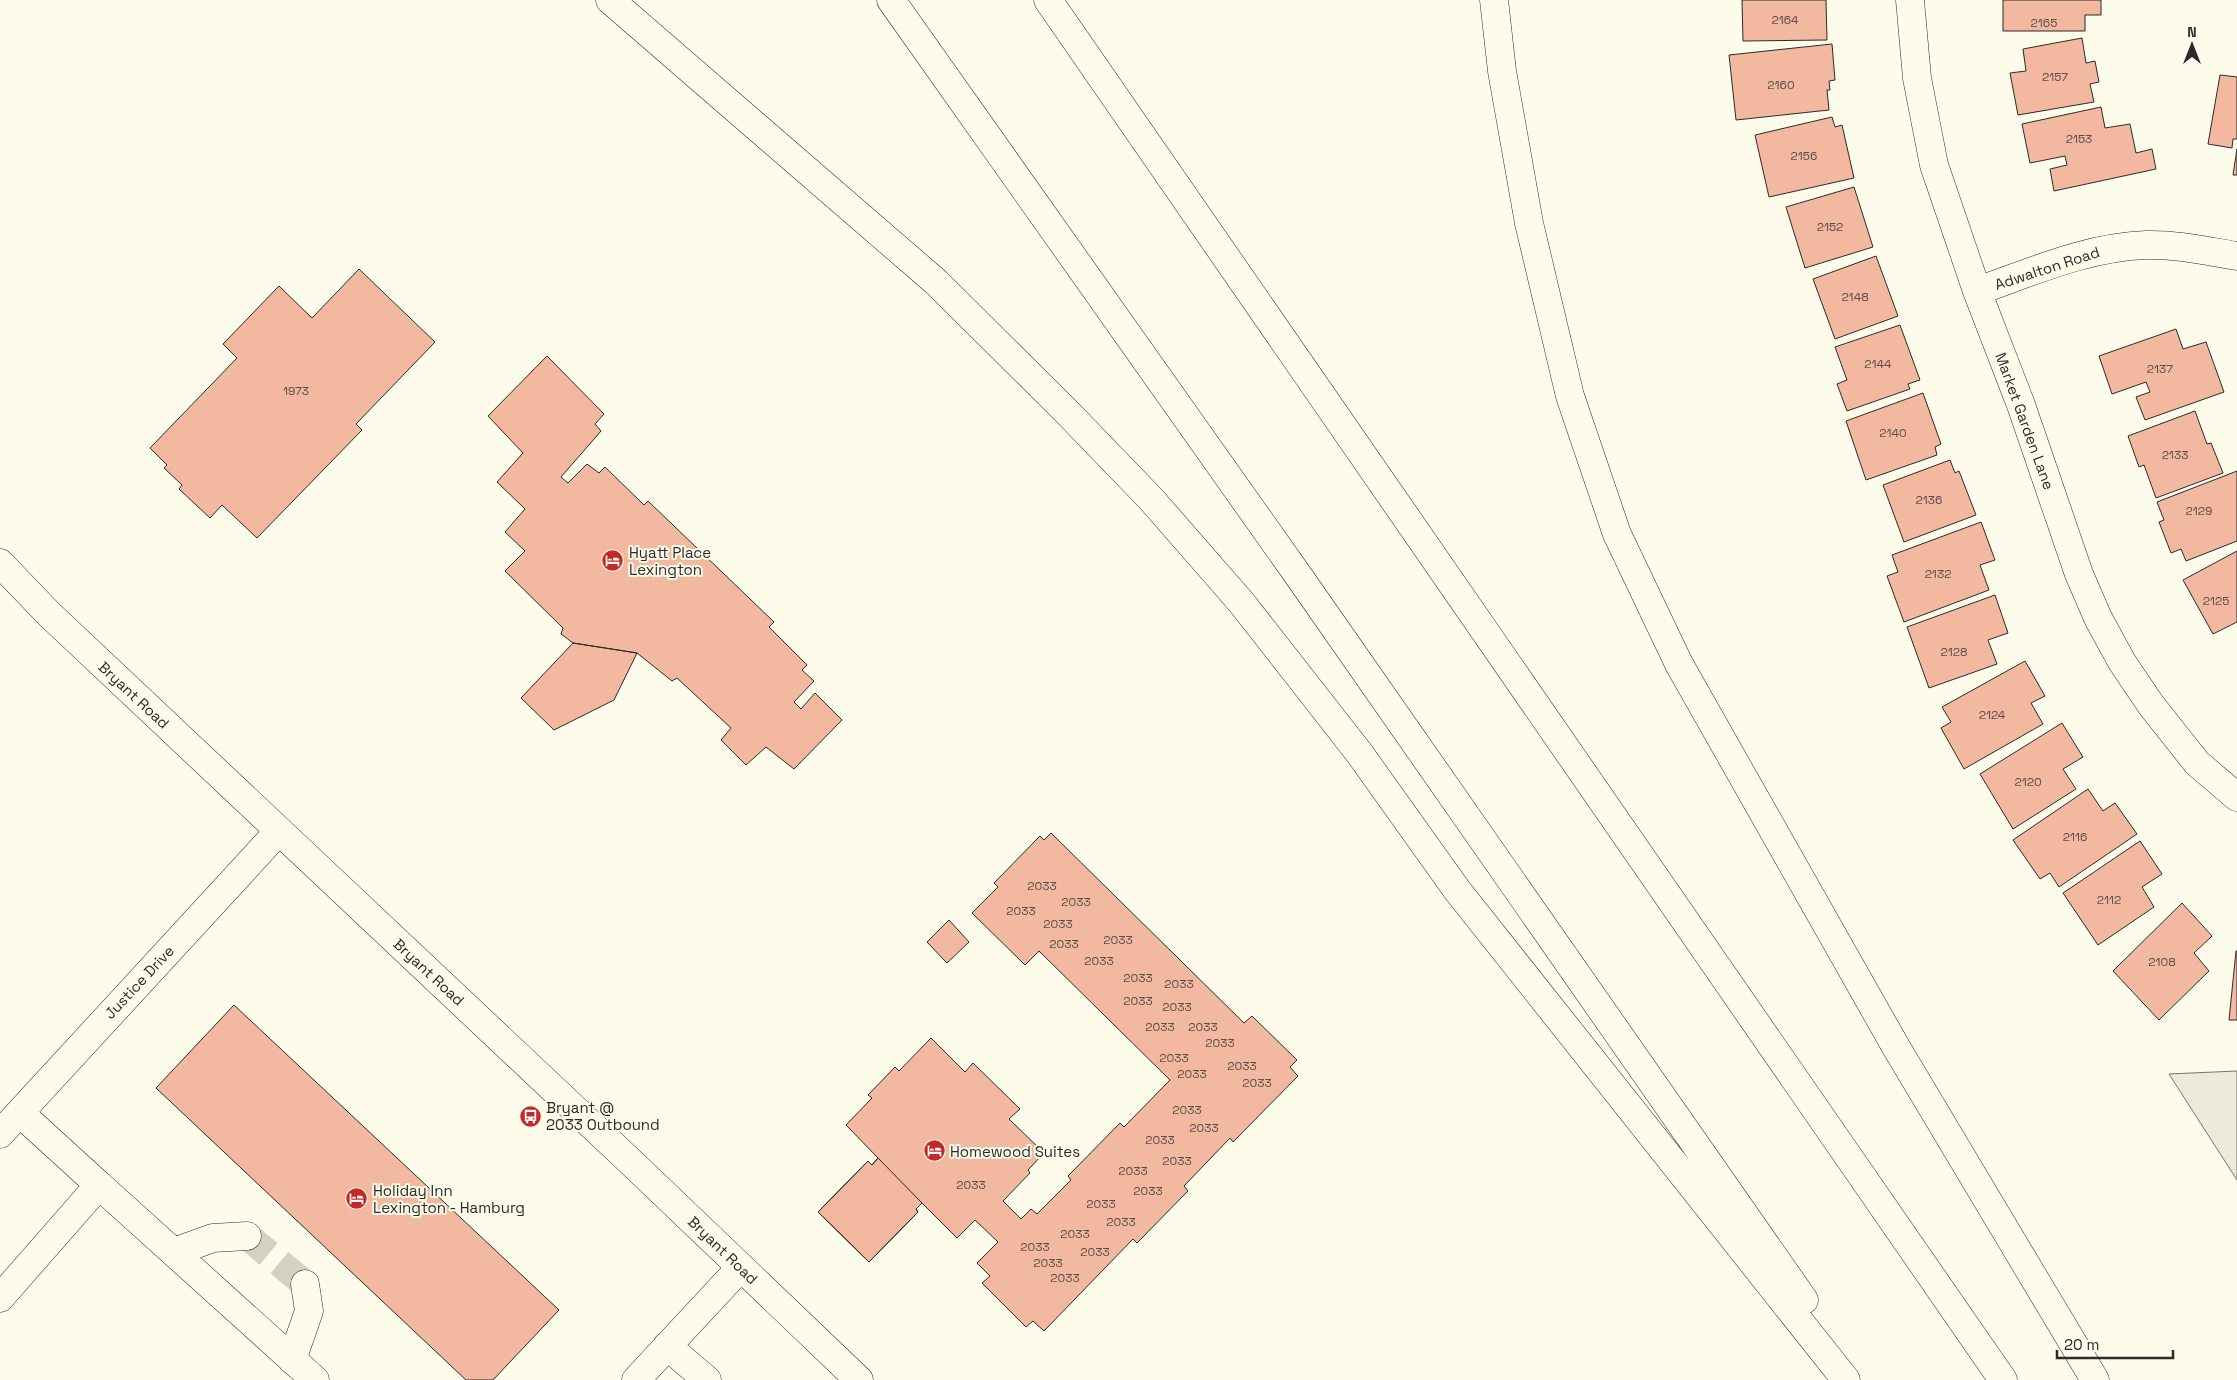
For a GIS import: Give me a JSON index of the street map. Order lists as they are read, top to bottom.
{
  "streets": {
    "main road": [
      "Adwalton Road",
      "Market Garden Lane",
      "Bryant Road",
      "Justice Drive"
    ]
  },
  "crossings": [
    ["Adwalton Road", "Market Garden Lane"],
    ["Bryant Road", "Justice Drive"]
  ],
  "places": {
    "hotel": ["Hyatt Place Lexington", "Homewood Suites", "Holiday Inn Lexington - Hamburg"],
    "bus stop": ["Bryant @ 2033 Outbound"]
  },
  "house_numbers": [
    "2164",
    "2165",
    "2157",
    "2160",
    "2153",
    "2156",
    "2152",
    "2148",
    "2144",
    "2137",
    "1973",
    "2140",
    "2133",
    "2136",
    "2129",
    "2132",
    "2125",
    "2128",
    "2124",
    "2120",
    "2116",
    "2033",
    "2112",
    "2033",
    "2033",
    "2033",
    "2033",
    "2033",
    "2033",
    "2108",
    "2033",
    "2033",
    "2033",
    "2033",
    "2033",
    "2033",
    "2033",
    "2033",
    "2033",
    "2033",
    "2033",
    "2033",
    "2033",
    "2033",
    "2033",
    "2033",
    "2033",
    "2033",
    "2033",
    "2033",
    "2033",
    "2033",
    "2033",
    "2033",
    "2033"
  ],
  "scale_bar": "20 m",
  "north": "top"
}
